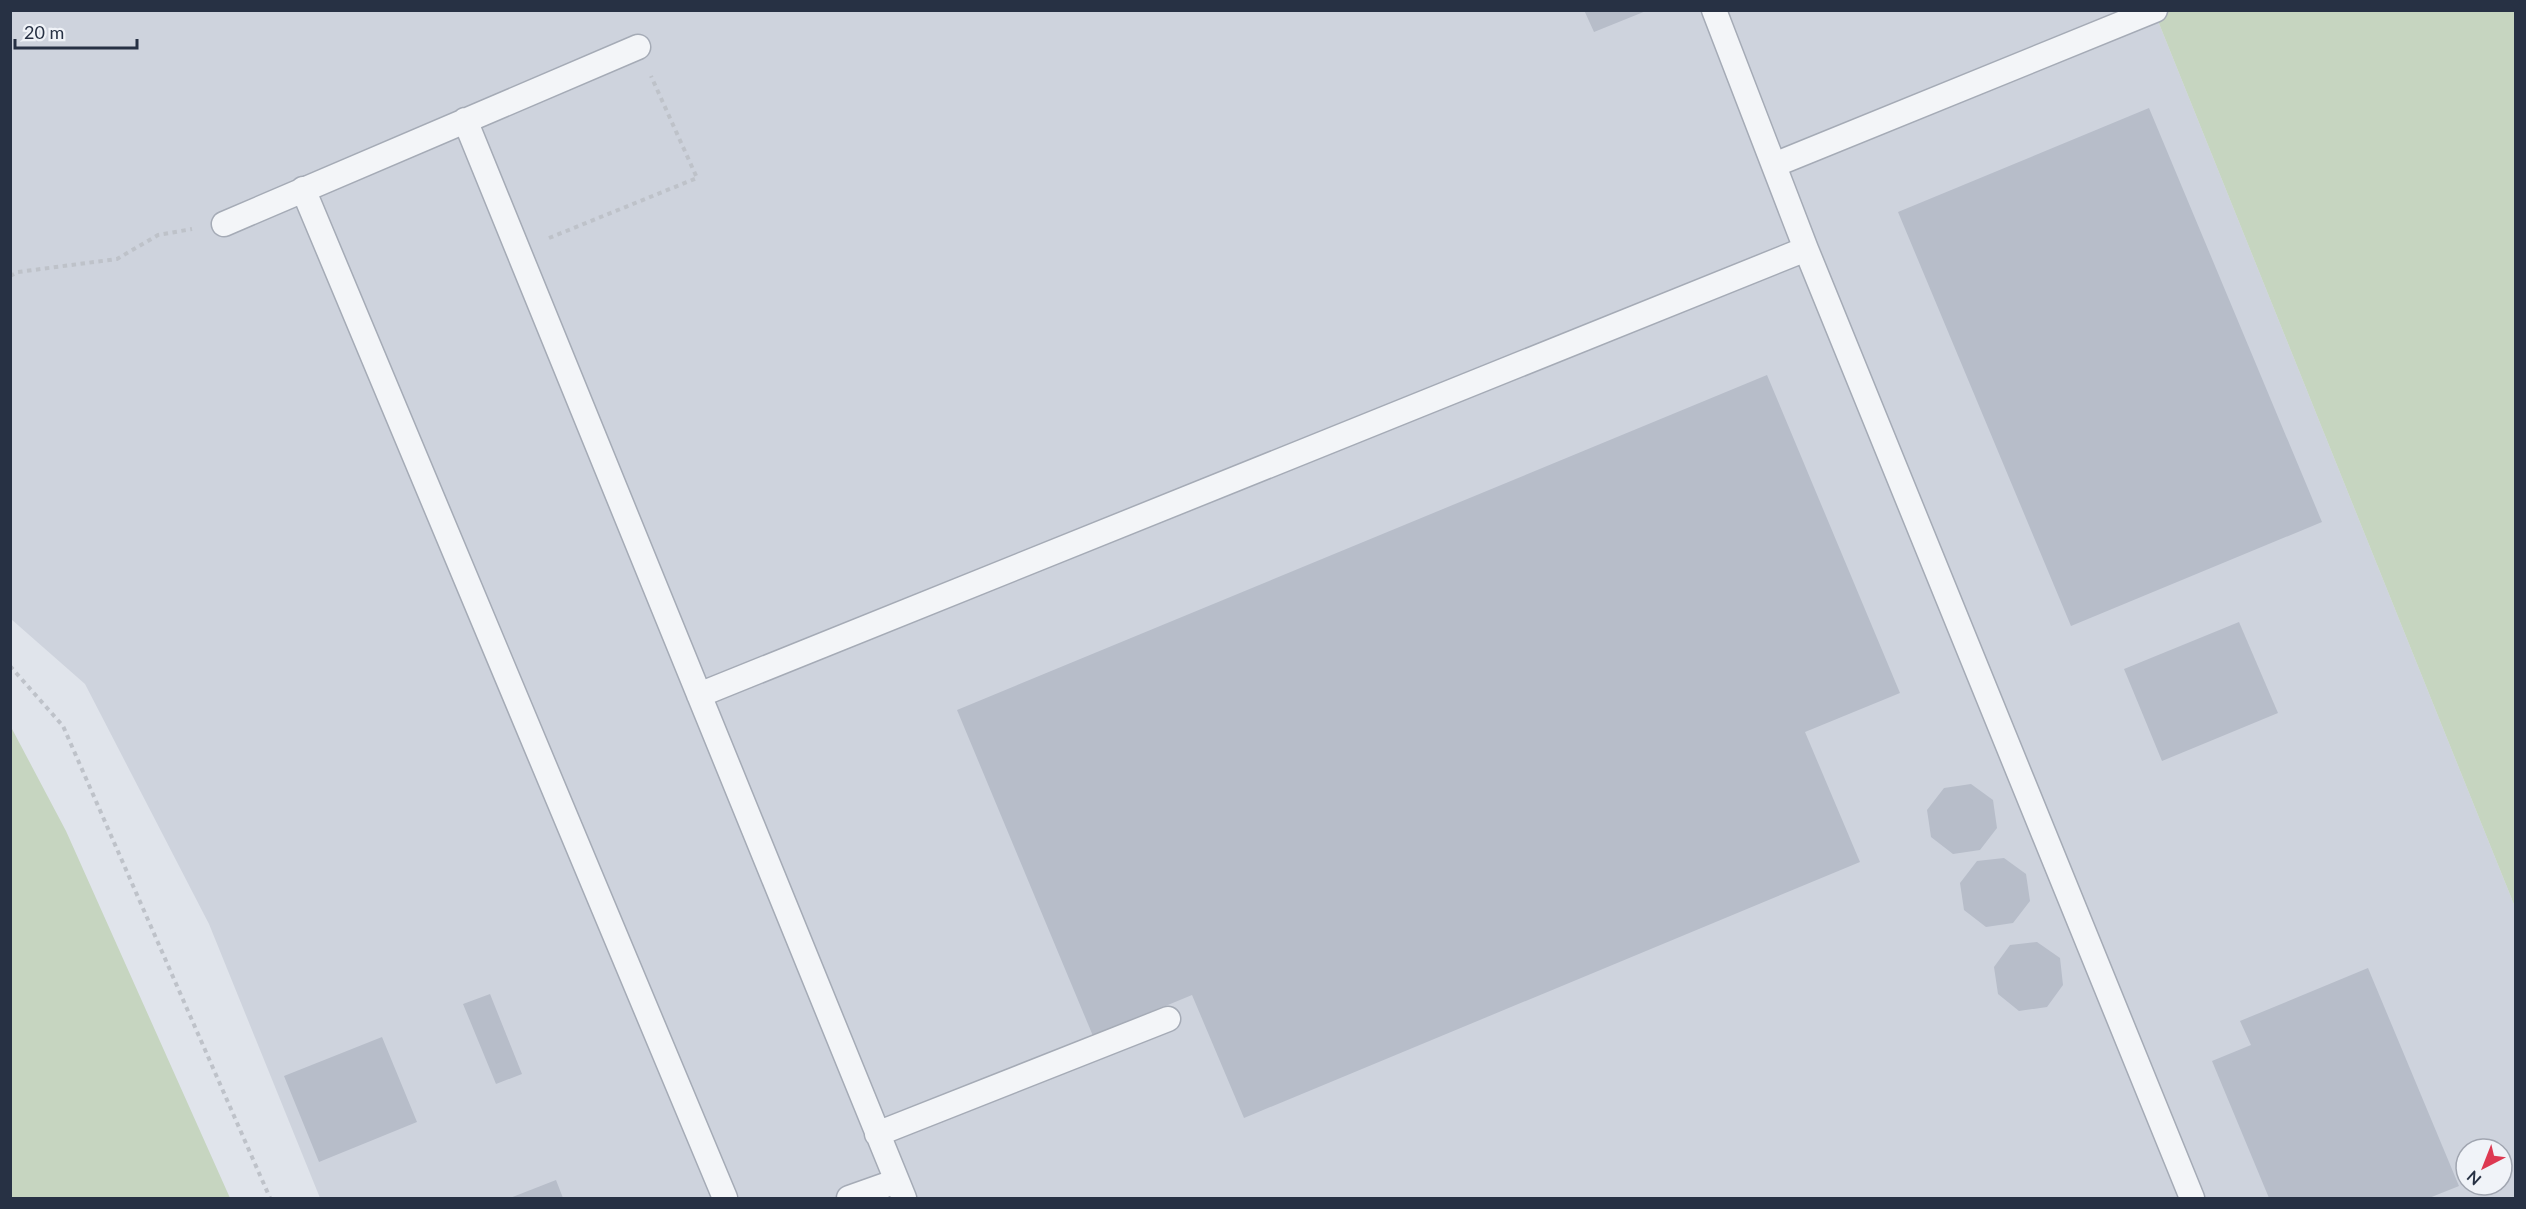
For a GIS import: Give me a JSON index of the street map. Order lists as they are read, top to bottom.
{
  "scale_bar": "20 m",
  "north": "bottom left"
}
